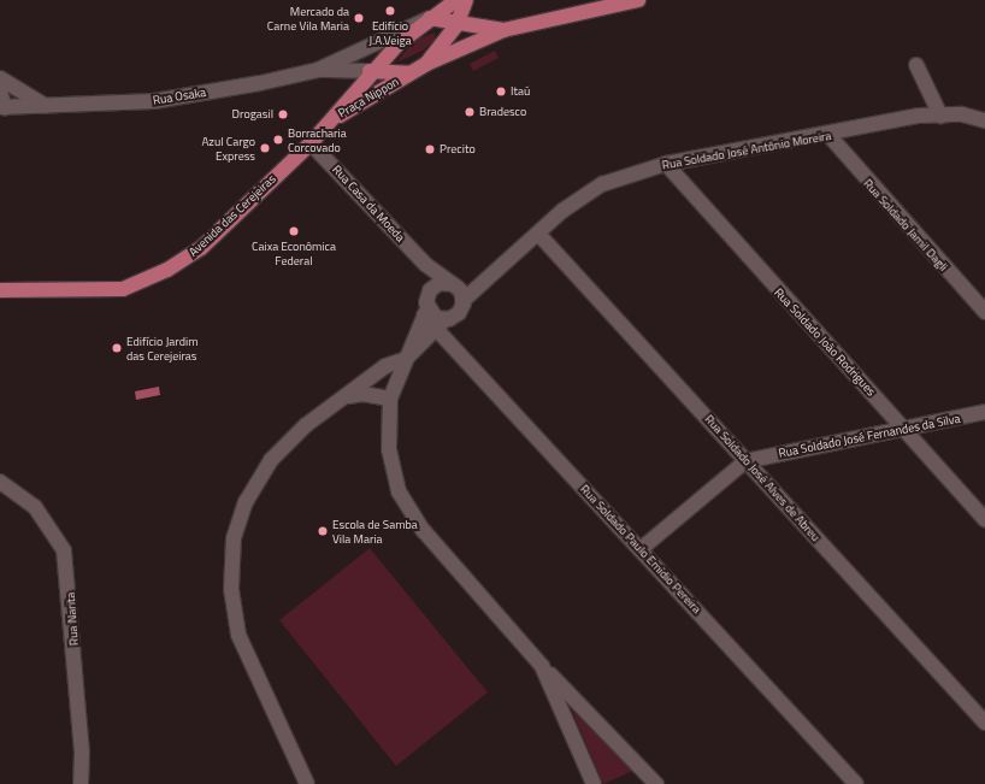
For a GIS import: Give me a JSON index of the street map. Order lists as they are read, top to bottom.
{
  "streets": {
    "main road": ["Praça Nippon", "Avenida das Cerejeiras"],
    "street": [
      "Rua Osaka",
      "Rua Soldado José Antônio Moreira",
      "Rua Casa da Moeda",
      "Rua Soldado Jamil Dagli",
      "Rua Soldado João Rodrigues",
      "Rua Soldado José Fernandes da Silva",
      "Rua Soldado José Alves de Abreu",
      "Rua Soldado Paulo Emídio Pereira",
      "Rua Narita"
    ]
  },
  "crossings": [
    ["Rua Osaka", "Praça Nippon"],
    ["Praça Nippon", "Avenida das Cerejeiras"],
    ["Rua Soldado José Antônio Moreira", "Rua Casa da Moeda"],
    ["Rua Soldado José Antônio Moreira", "Rua Soldado Jamil Dagli"],
    ["Rua Soldado José Antônio Moreira", "Rua Soldado João Rodrigues"],
    ["Rua Soldado José Antônio Moreira", "Rua Soldado José Alves de Abreu"],
    ["Rua Soldado José Antônio Moreira", "Rua Soldado Paulo Emídio Pereira"],
    ["Rua Casa da Moeda", "Avenida das Cerejeiras"],
    ["Rua Casa da Moeda", "Rua Soldado Paulo Emídio Pereira"],
    ["Rua Soldado João Rodrigues", "Rua Soldado José Fernandes da Silva"],
    ["Rua Soldado José Fernandes da Silva", "Rua Soldado José Alves de Abreu"],
    ["Rua Soldado José Fernandes da Silva", "Rua Soldado Paulo Emídio Pereira"]
  ],
  "places": [
    "Edifício J.A.Veiga",
    "Mercado da Carne Vila Maria",
    "Itaú",
    "Bradesco",
    "Drogasil",
    "Borracharia Corcovado",
    "Azul Cargo Express",
    "Precito",
    "Caixa Econômica Federal",
    "Edifício Jardim das Cerejeiras",
    "Escola de Samba Vila Maria"
  ]
}
